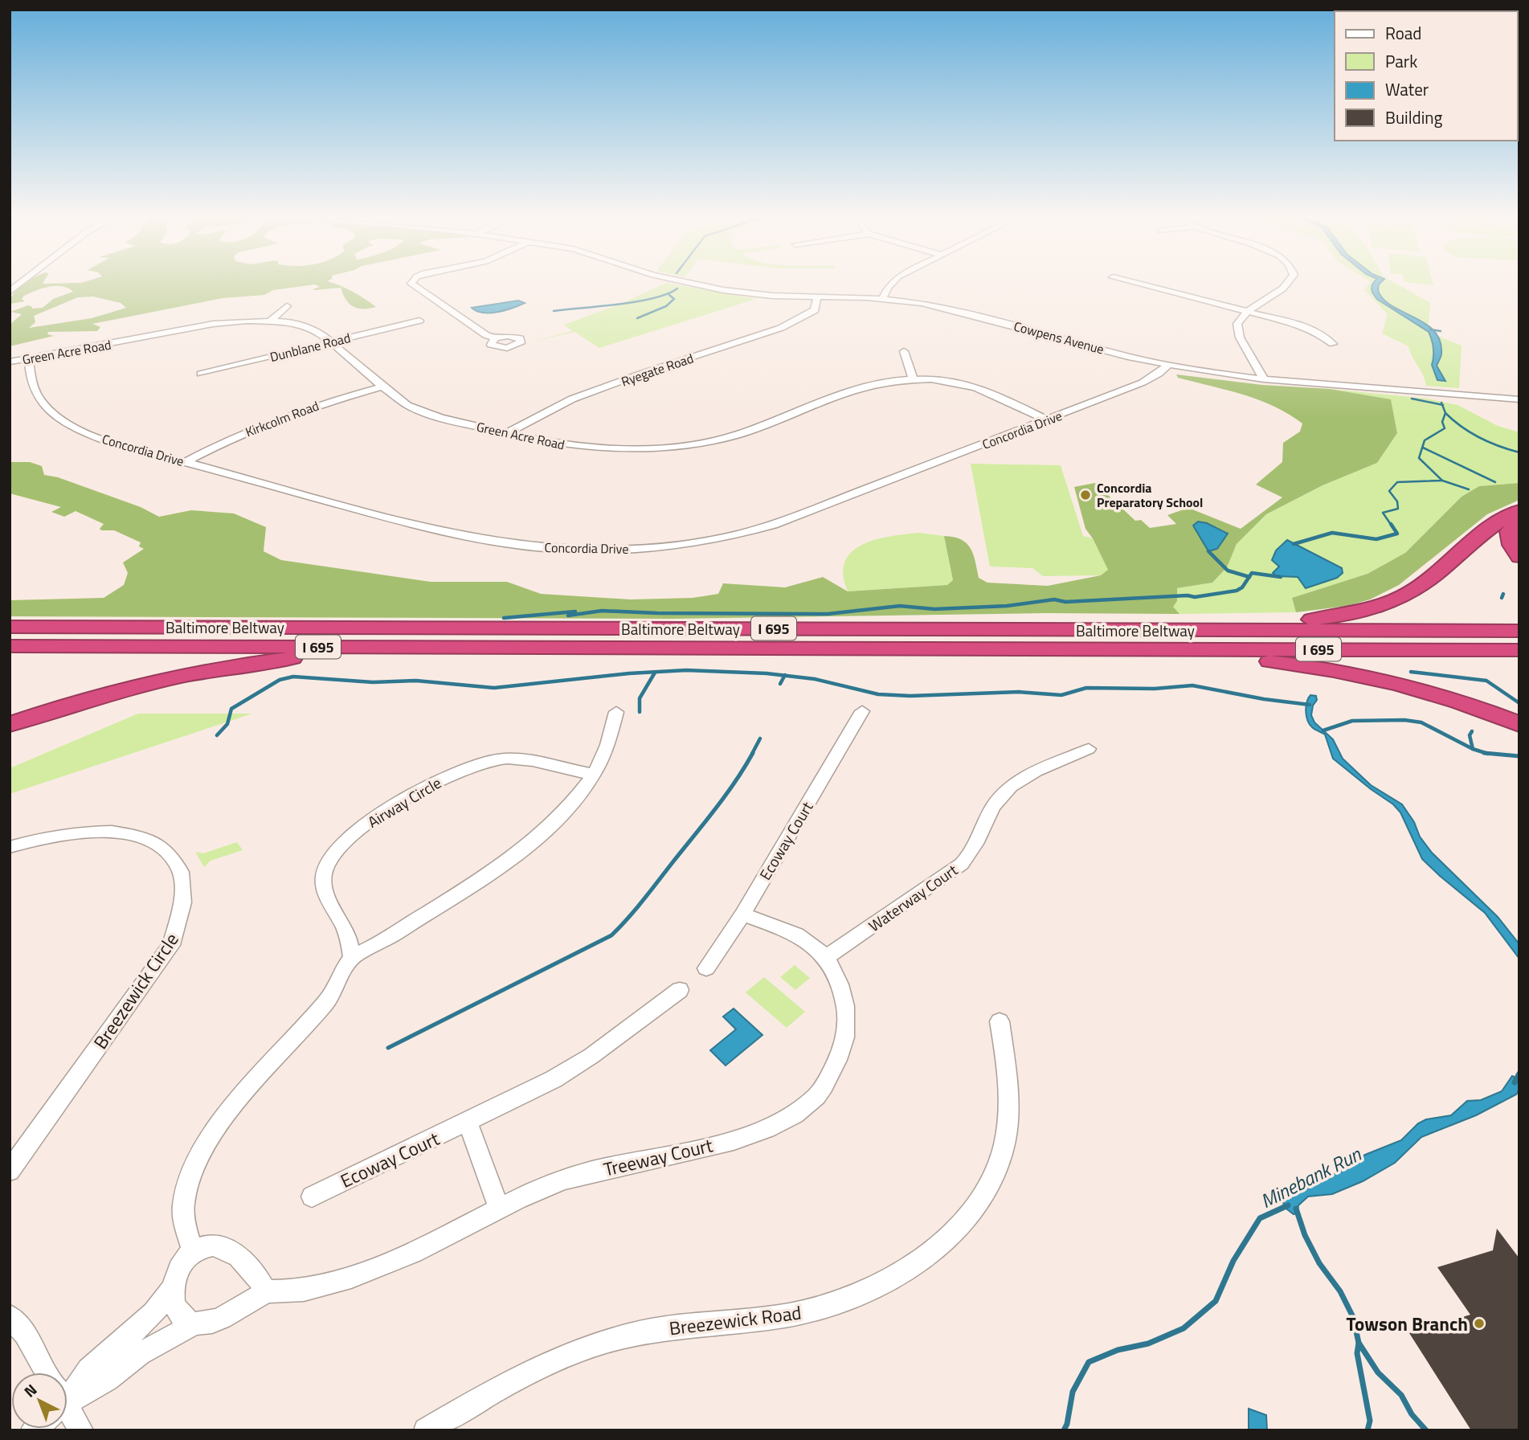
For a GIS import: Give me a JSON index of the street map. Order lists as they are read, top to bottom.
{
  "streets": {
    "highway": ["Baltimore Beltway", "I 695"],
    "street": [
      "Cowpens Avenue",
      "Dunblane Road",
      "Green Acre Road",
      "Ryegate Road",
      "Kirkcolm Road",
      "Concordia Drive",
      "Airway Circle",
      "Ecoway Court",
      "Waterway Court",
      "Breezewick Circle",
      "Treeway Court",
      "Breezewick Road"
    ]
  },
  "crossings": [
    ["Cowpens Avenue", "Concordia Drive"],
    ["Dunblane Road", "Green Acre Road"],
    ["Green Acre Road", "Ryegate Road"],
    ["Green Acre Road", "Kirkcolm Road"],
    ["Green Acre Road", "Concordia Drive"],
    ["Kirkcolm Road", "Concordia Drive"],
    ["Ecoway Court", "Treeway Court"],
    ["Waterway Court", "Treeway Court"]
  ],
  "water": ["Minebank Run"],
  "places": ["Concordia Preparatory School", "Towson Branch"],
  "legend": [
    "Road",
    "Park",
    "Water",
    "Building"
  ],
  "north": "top left"
}
